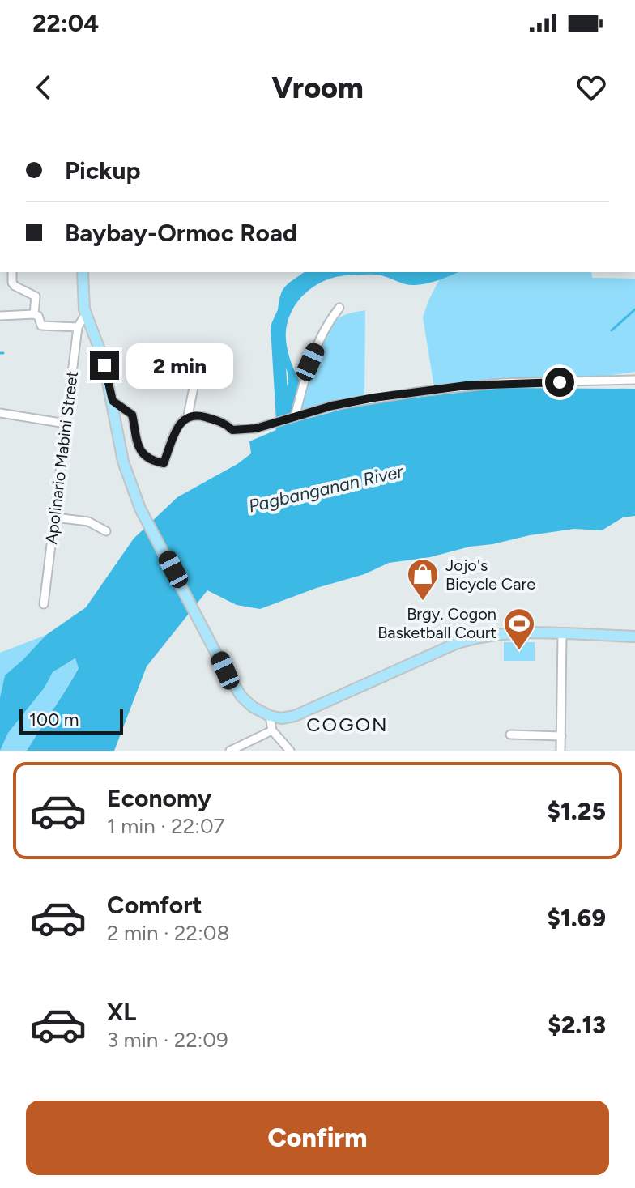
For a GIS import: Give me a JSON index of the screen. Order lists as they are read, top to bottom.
{
  "streets": {
    "street": ["Apolinario Mabini Street"]
  },
  "districts": ["COGON"],
  "water": ["Pagbanganan River"],
  "places": {
    "shop": ["Jojo's Bicycle Care"],
    "sports": ["Brgy. Cogon Basketball Court"]
  },
  "scale_bar": "100 m",
  "page": {
    "status": "22:04",
    "header": "Vroom",
    "banner": ["Pickup", "Baybay-Ormoc Road"],
    "bubble": "2 min",
    "scale": "100 m",
    "list": [
      {
        "name": "Economy",
        "note": "1 min · 22:07",
        "value": "$1.25"
      },
      {
        "name": "Comfort",
        "note": "2 min · 22:08",
        "value": "$1.69"
      },
      {
        "name": "XL",
        "note": "3 min · 22:09",
        "value": "$2.13"
      }
    ],
    "buttons": "Confirm"
  }
}
